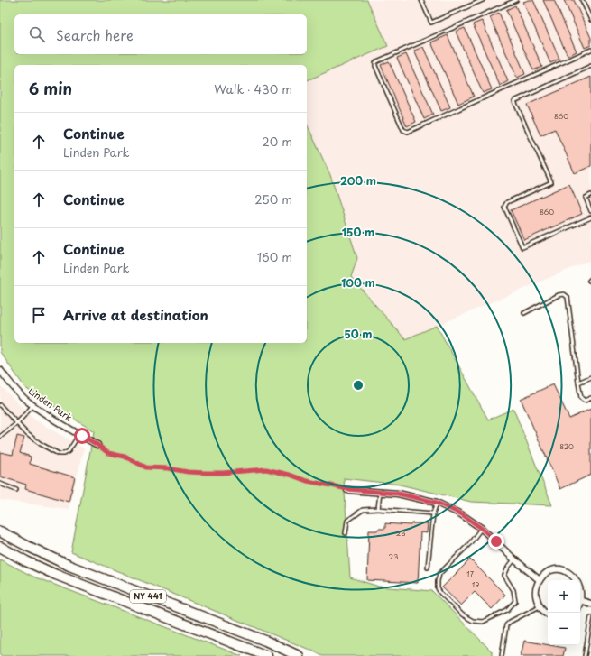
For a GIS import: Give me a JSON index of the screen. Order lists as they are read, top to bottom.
{
  "streets": {
    "main road": ["NY 441"],
    "street": ["Linden Park"]
  },
  "house_numbers": [
    "860",
    "860",
    "820",
    "23",
    "23",
    "17",
    "19"
  ],
  "page": {
    "search": "Search here",
    "heading": ["6 min", "Walk · 430 m"],
    "list": [
      ["Continue", "Linden Park", "20 m"],
      ["Continue", "250 m"],
      ["Continue", "Linden Park", "160 m"],
      "Arrive at destination"
    ],
    "map_buttons": ["+", "−"]
  },
  "rings": [
    "200 m",
    "150 m",
    "100 m",
    "50 m"
  ]
}
